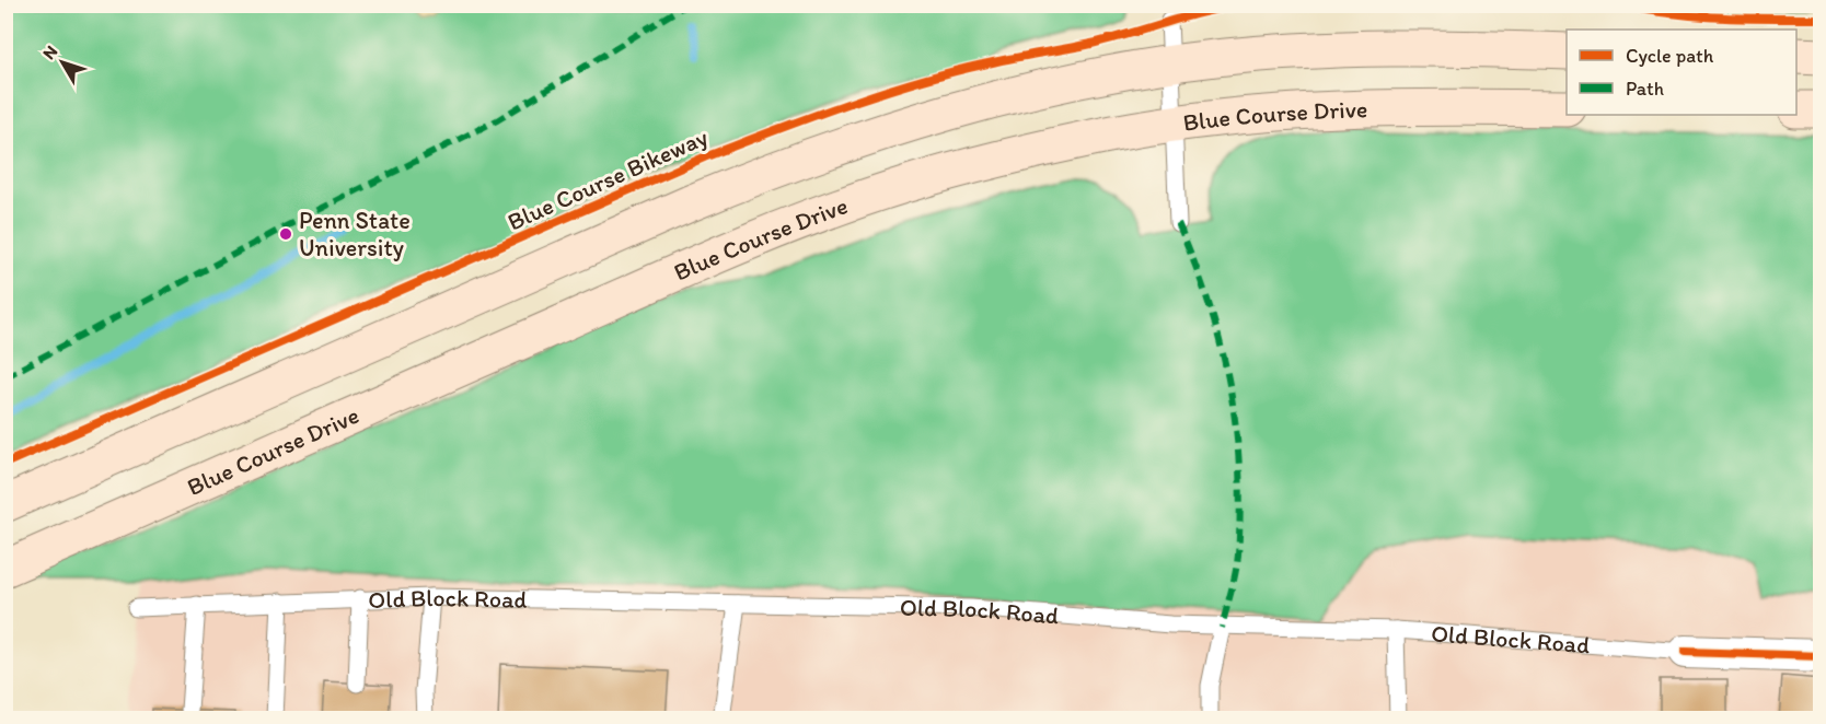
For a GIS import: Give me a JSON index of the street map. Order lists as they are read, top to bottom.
{
  "streets": {
    "main road": ["Blue Course Drive"],
    "street": ["Old Block Road"],
    "cycle path": ["Blue Course Bikeway"]
  },
  "places": ["Penn State University"],
  "legend": ["Cycle path", "Path"],
  "north": "top left"
}
